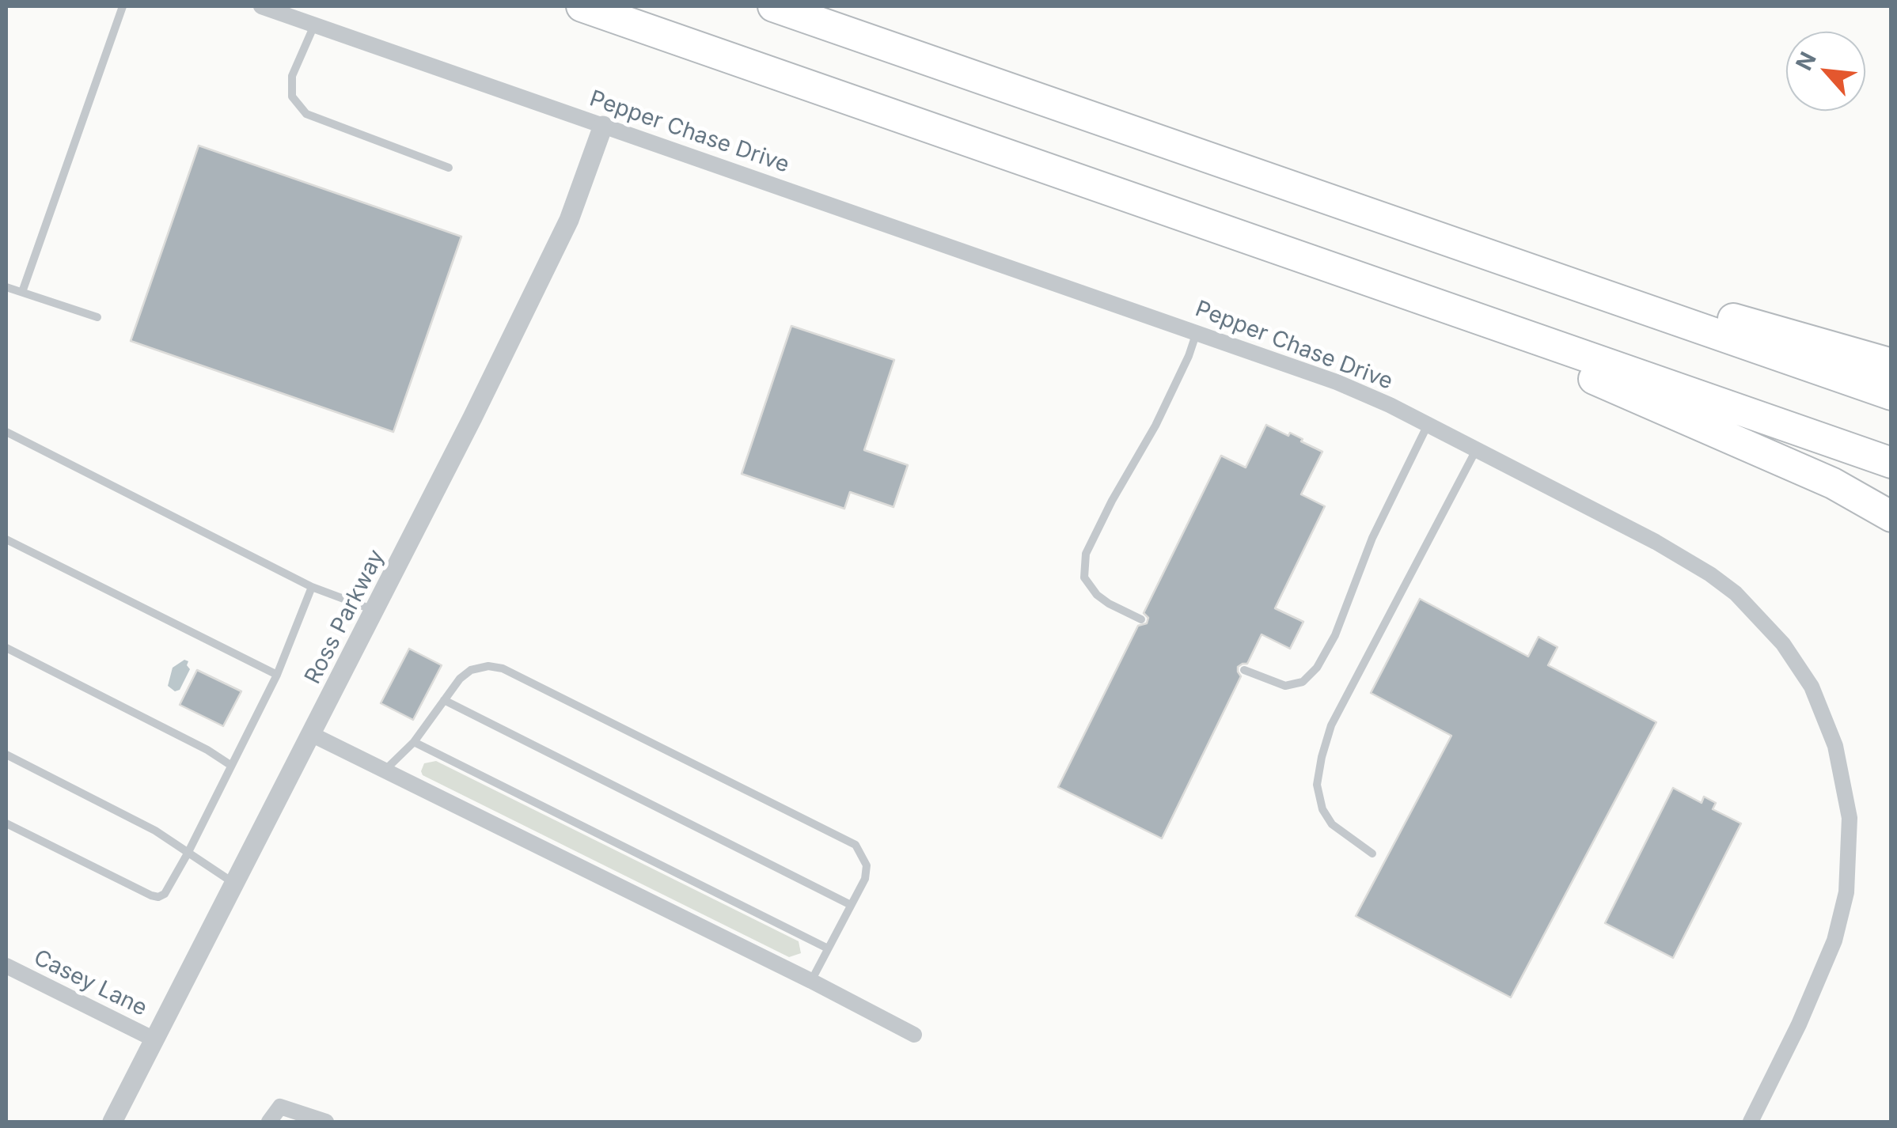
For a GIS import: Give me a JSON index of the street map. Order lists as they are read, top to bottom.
{
  "streets": {
    "street": ["Pepper Chase Drive", "Ross Parkway", "Casey Lane"]
  },
  "crossings": [
    ["Pepper Chase Drive", "Ross Parkway"],
    ["Ross Parkway", "Casey Lane"]
  ],
  "north": "top left"
}
